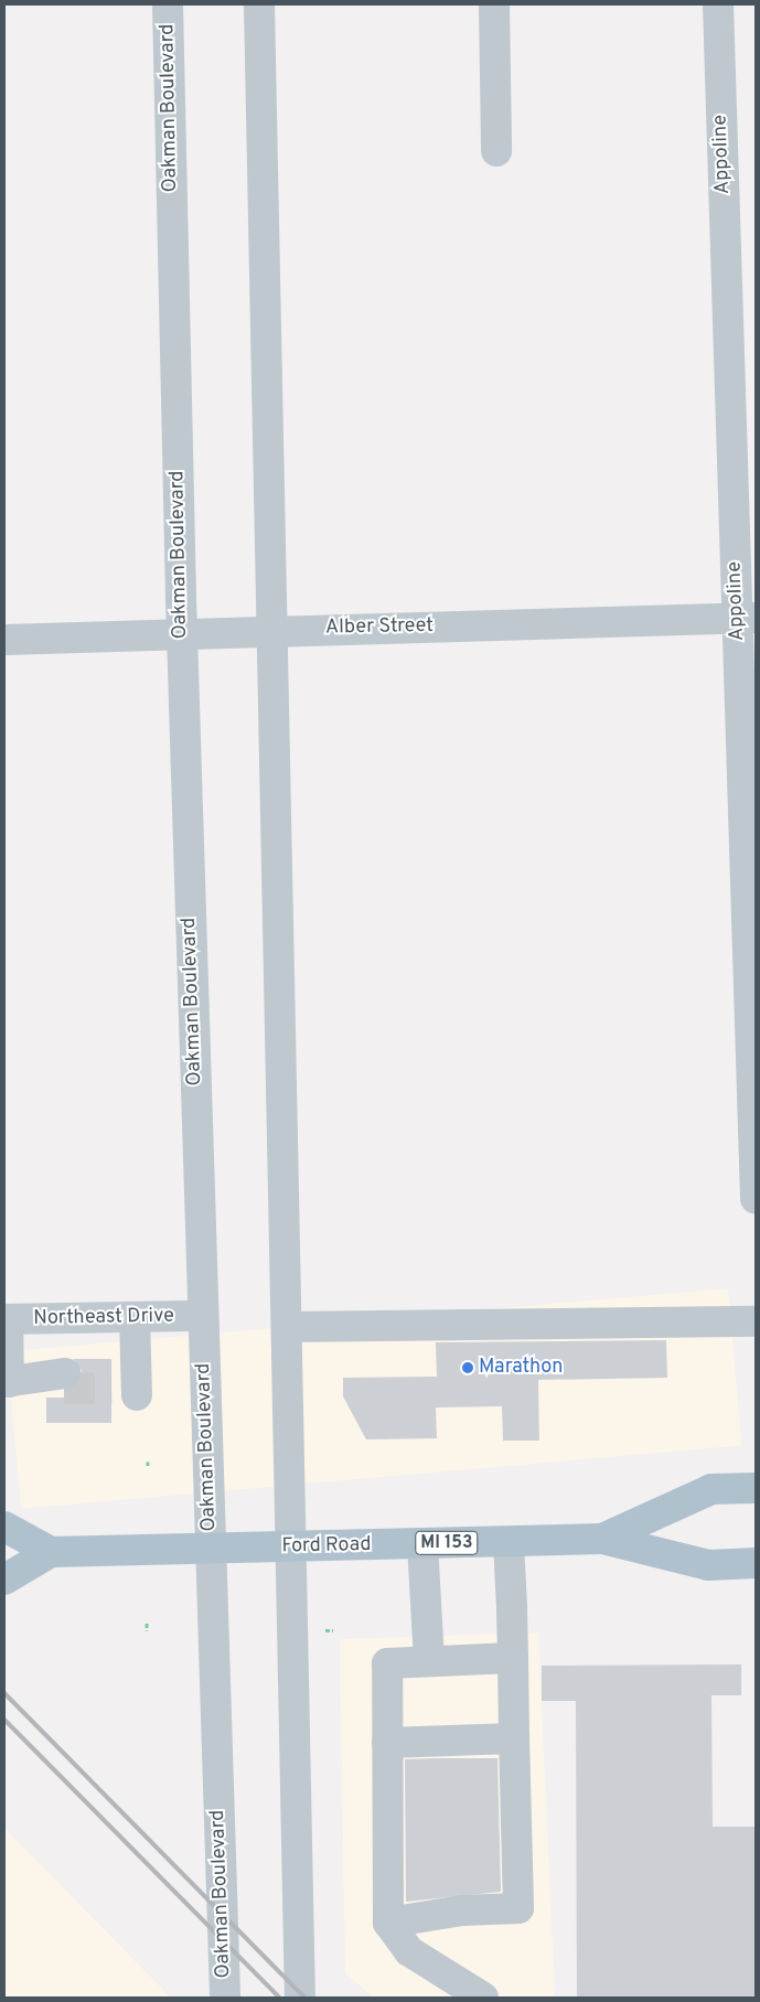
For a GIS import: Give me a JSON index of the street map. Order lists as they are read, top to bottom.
{
  "streets": {
    "main road": ["MI 153", "Ford Road"],
    "street": [
      "Oakman Boulevard",
      "Appoline",
      "Alber Street",
      "Northeast Drive"
    ]
  },
  "crossings": [
    ["Oakman Boulevard", "Alber Street"],
    ["Oakman Boulevard", "Northeast Drive"],
    ["Oakman Boulevard", "Ford Road"],
    ["Appoline", "Alber Street"]
  ],
  "places": ["Marathon"]
}
